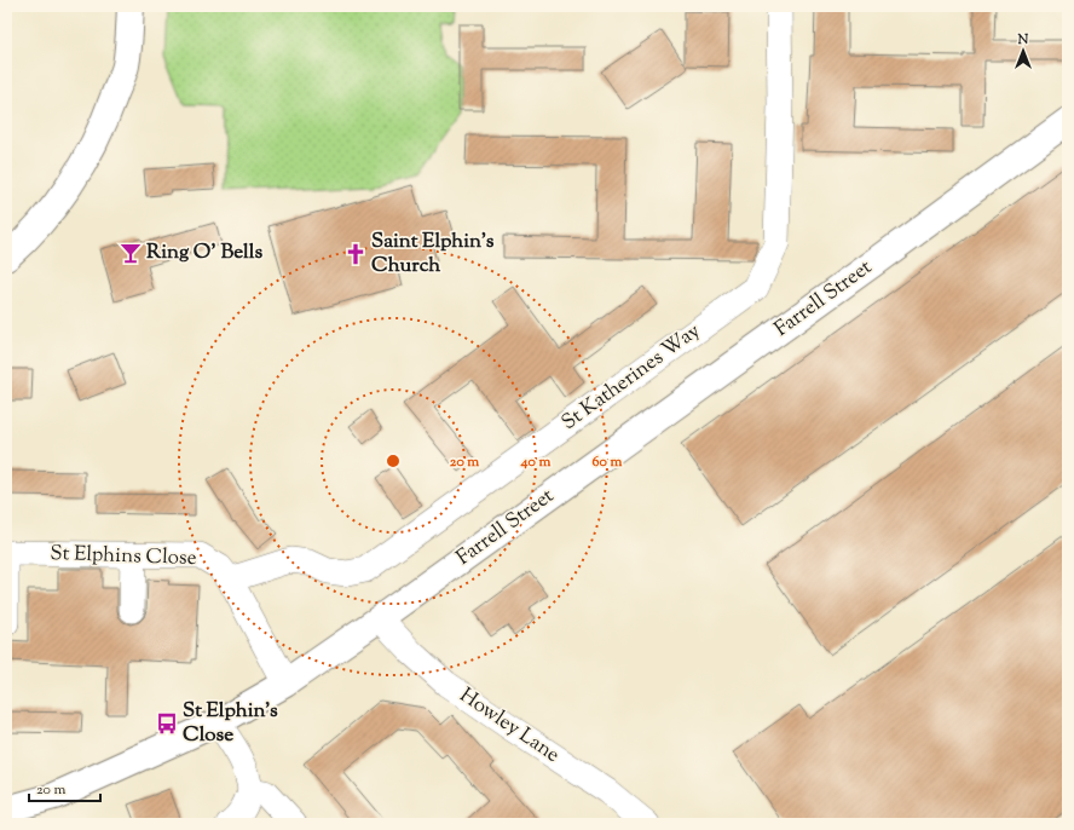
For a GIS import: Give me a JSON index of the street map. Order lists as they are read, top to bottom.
{
  "streets": {
    "street": [
      "Farrell Street",
      "St Katherines Way",
      "St Elphins Close",
      "Howley Lane"
    ]
  },
  "crossings": [
    ["Farrell Street", "St Elphins Close"],
    ["Farrell Street", "Howley Lane"],
    ["St Katherines Way", "St Elphins Close"]
  ],
  "places": {
    "bar": ["Ring O' Bells"],
    "church": ["Saint Elphin's Church"],
    "bus stop": ["St Elphin's Close"]
  },
  "scale_bar": "20 m",
  "north": "top",
  "rings": ["20 m", "40 m", "60 m"]
}
